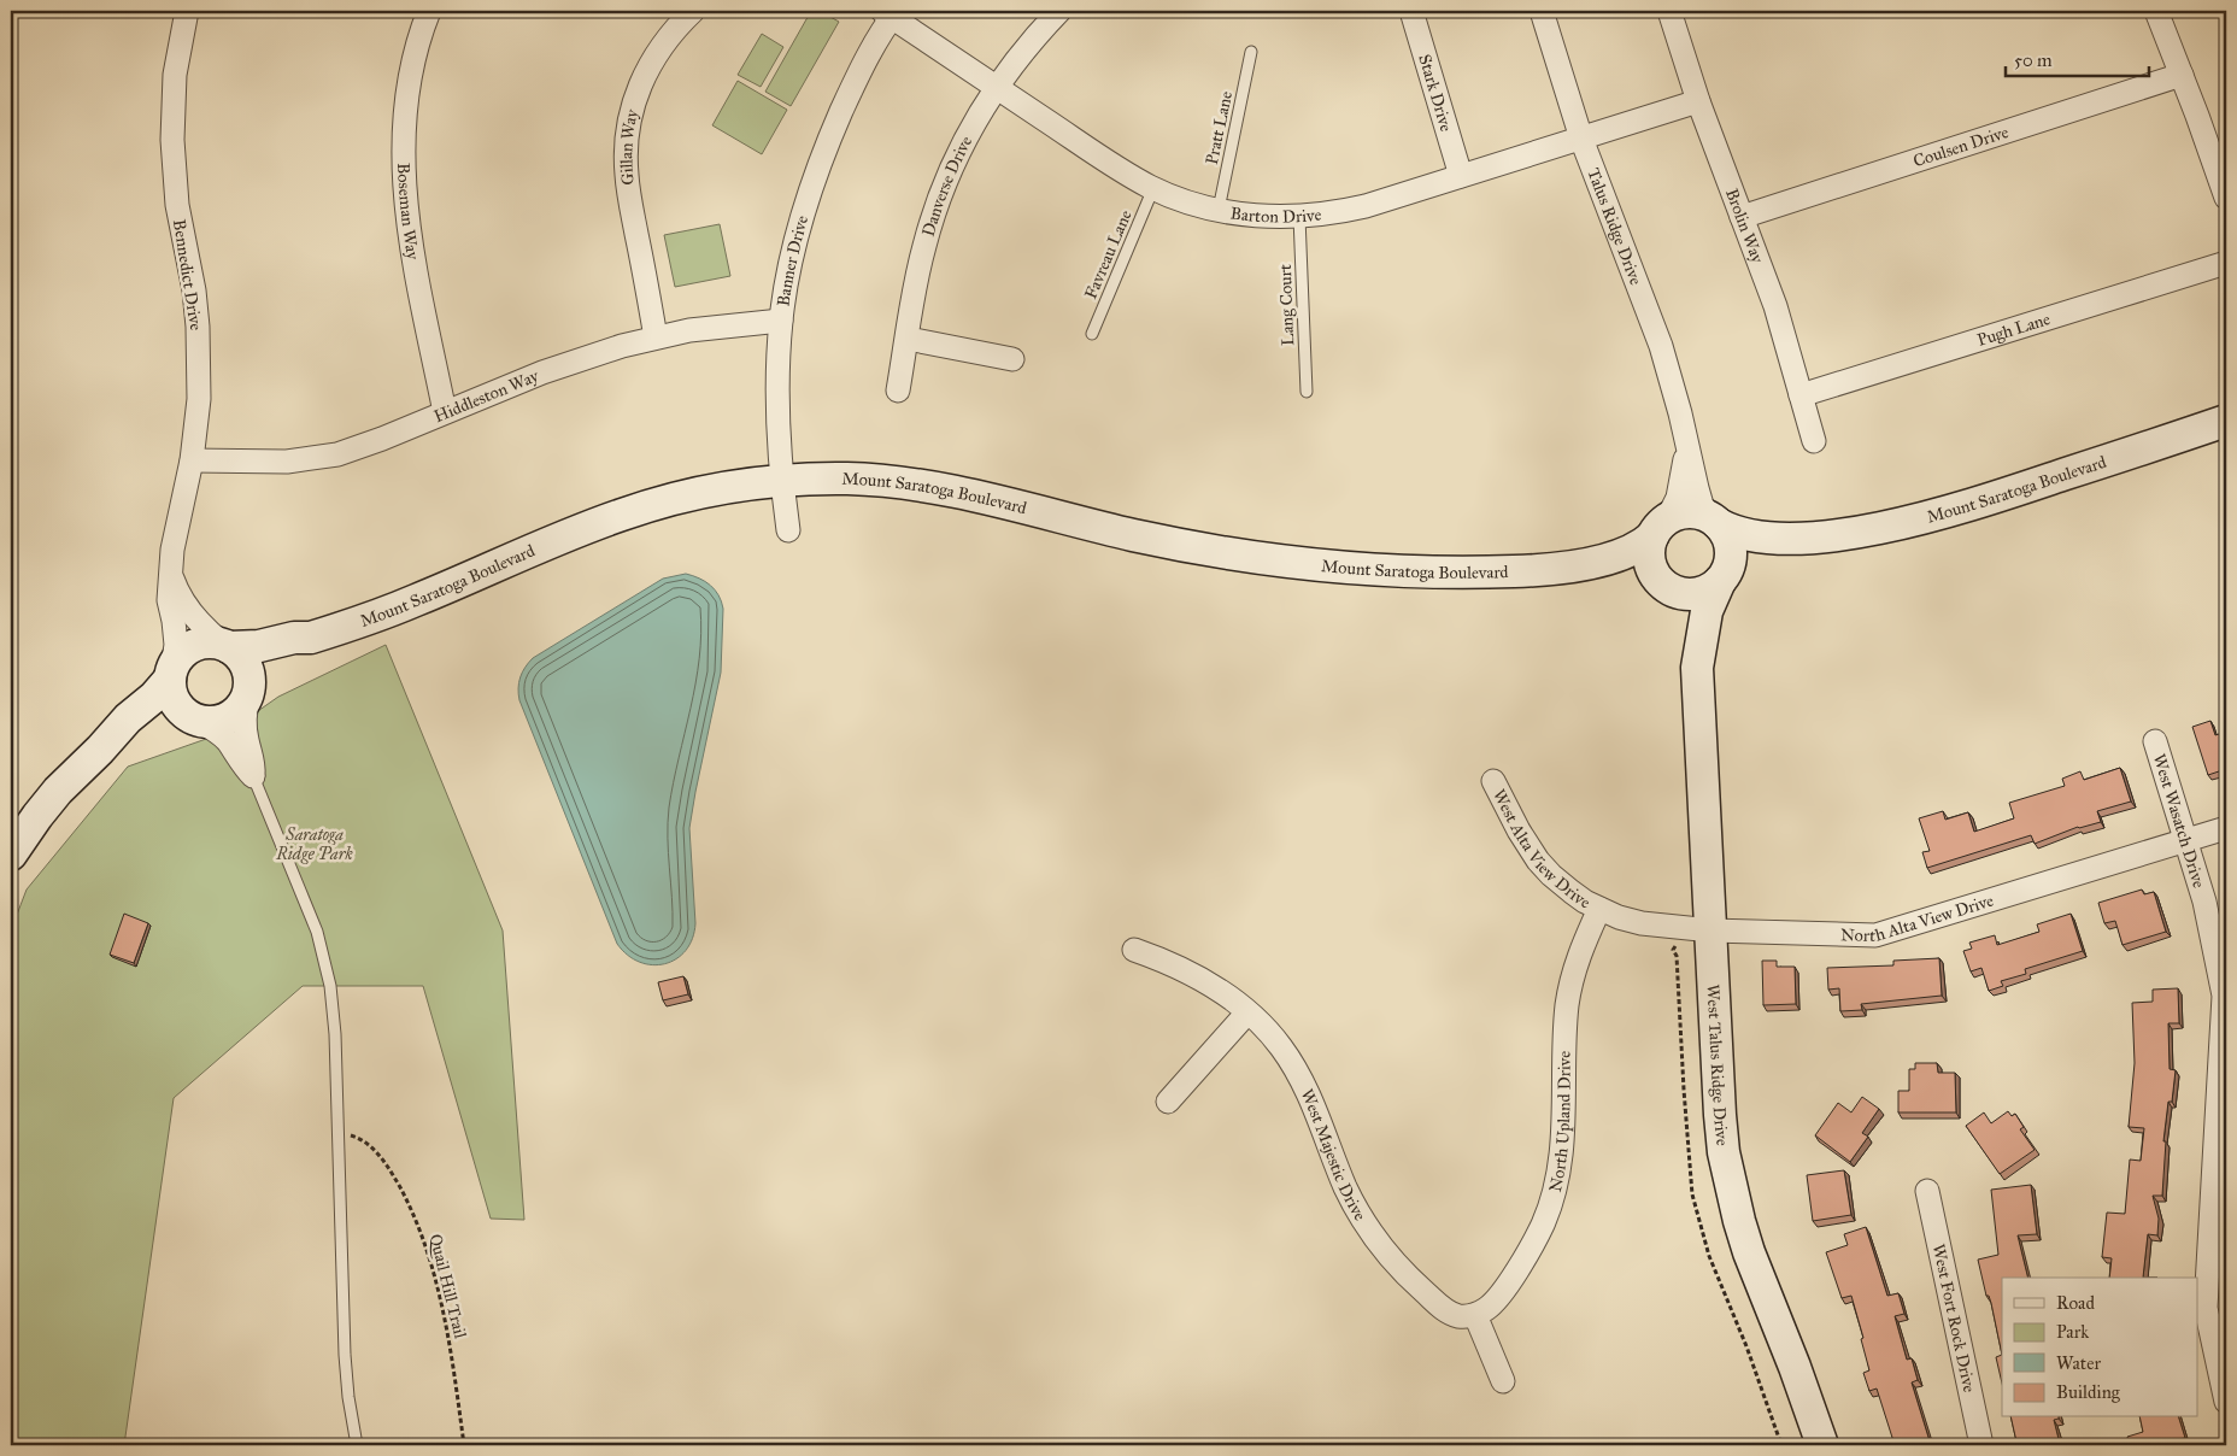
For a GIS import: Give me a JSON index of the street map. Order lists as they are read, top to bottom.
{
  "streets": {
    "street": [
      "Stark Drive",
      "Coulsen Drive",
      "Gillan Way",
      "Danverse Drive",
      "Boseman Way",
      "Barton Drive",
      "Brolin Way",
      "Talus Ridge Drive",
      "Banner Drive",
      "Bennedict Drive",
      "Pugh Lane",
      "Hiddleston Way",
      "Mount Saratoga Boulevard",
      "West Wasatch Drive",
      "West Alta View Drive",
      "North Alta View Drive",
      "West Talus Ridge Drive",
      "North Upland Drive",
      "West Majestic Drive",
      "West Fort Rock Drive"
    ],
    "lane": ["Pratt Lane", "Favreau Lane", "Lang Court"],
    "path": ["Quail Hill Trail"]
  },
  "crossings": [
    ["Stark Drive", "Barton Drive"],
    ["Pratt Lane", "Barton Drive"],
    ["Coulsen Drive", "Brolin Way"],
    ["Gillan Way", "Hiddleston Way"],
    ["Danverse Drive", "Barton Drive"],
    ["Boseman Way", "Hiddleston Way"],
    ["Barton Drive", "Brolin Way"],
    ["Barton Drive", "Talus Ridge Drive"],
    ["Barton Drive", "Favreau Lane"],
    ["Barton Drive", "Banner Drive"],
    ["Barton Drive", "Lang Court"],
    ["Brolin Way", "Pugh Lane"],
    ["Talus Ridge Drive", "Mount Saratoga Boulevard"],
    ["Talus Ridge Drive", "West Talus Ridge Drive"],
    ["Banner Drive", "Hiddleston Way"],
    ["Banner Drive", "Mount Saratoga Boulevard"],
    ["Bennedict Drive", "Hiddleston Way"],
    ["Bennedict Drive", "Mount Saratoga Boulevard"],
    ["Mount Saratoga Boulevard", "West Talus Ridge Drive"],
    ["West Wasatch Drive", "North Alta View Drive"],
    ["West Alta View Drive", "North Alta View Drive"],
    ["West Alta View Drive", "North Upland Drive"],
    ["North Alta View Drive", "West Talus Ridge Drive"],
    ["North Alta View Drive", "North Upland Drive"],
    ["North Upland Drive", "West Majestic Drive"]
  ],
  "parks": ["Saratoga Ridge Park"],
  "legend": [
    "Road",
    "Park",
    "Water",
    "Building"
  ],
  "scale_bar": "50 m"
}
